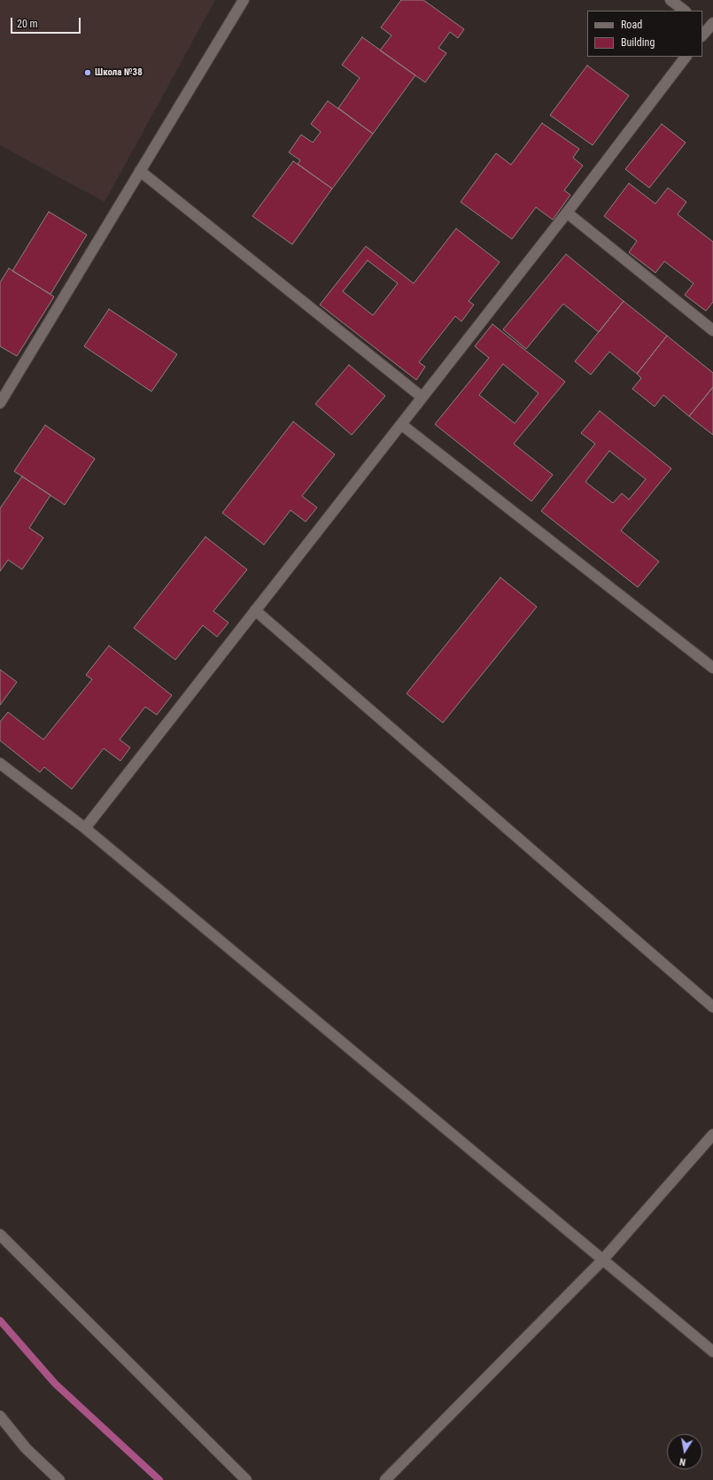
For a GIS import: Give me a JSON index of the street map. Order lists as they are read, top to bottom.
{
  "places": ["Школа №38"],
  "legend": ["Road", "Building"],
  "scale_bar": "20 m",
  "north": "bottom"
}
